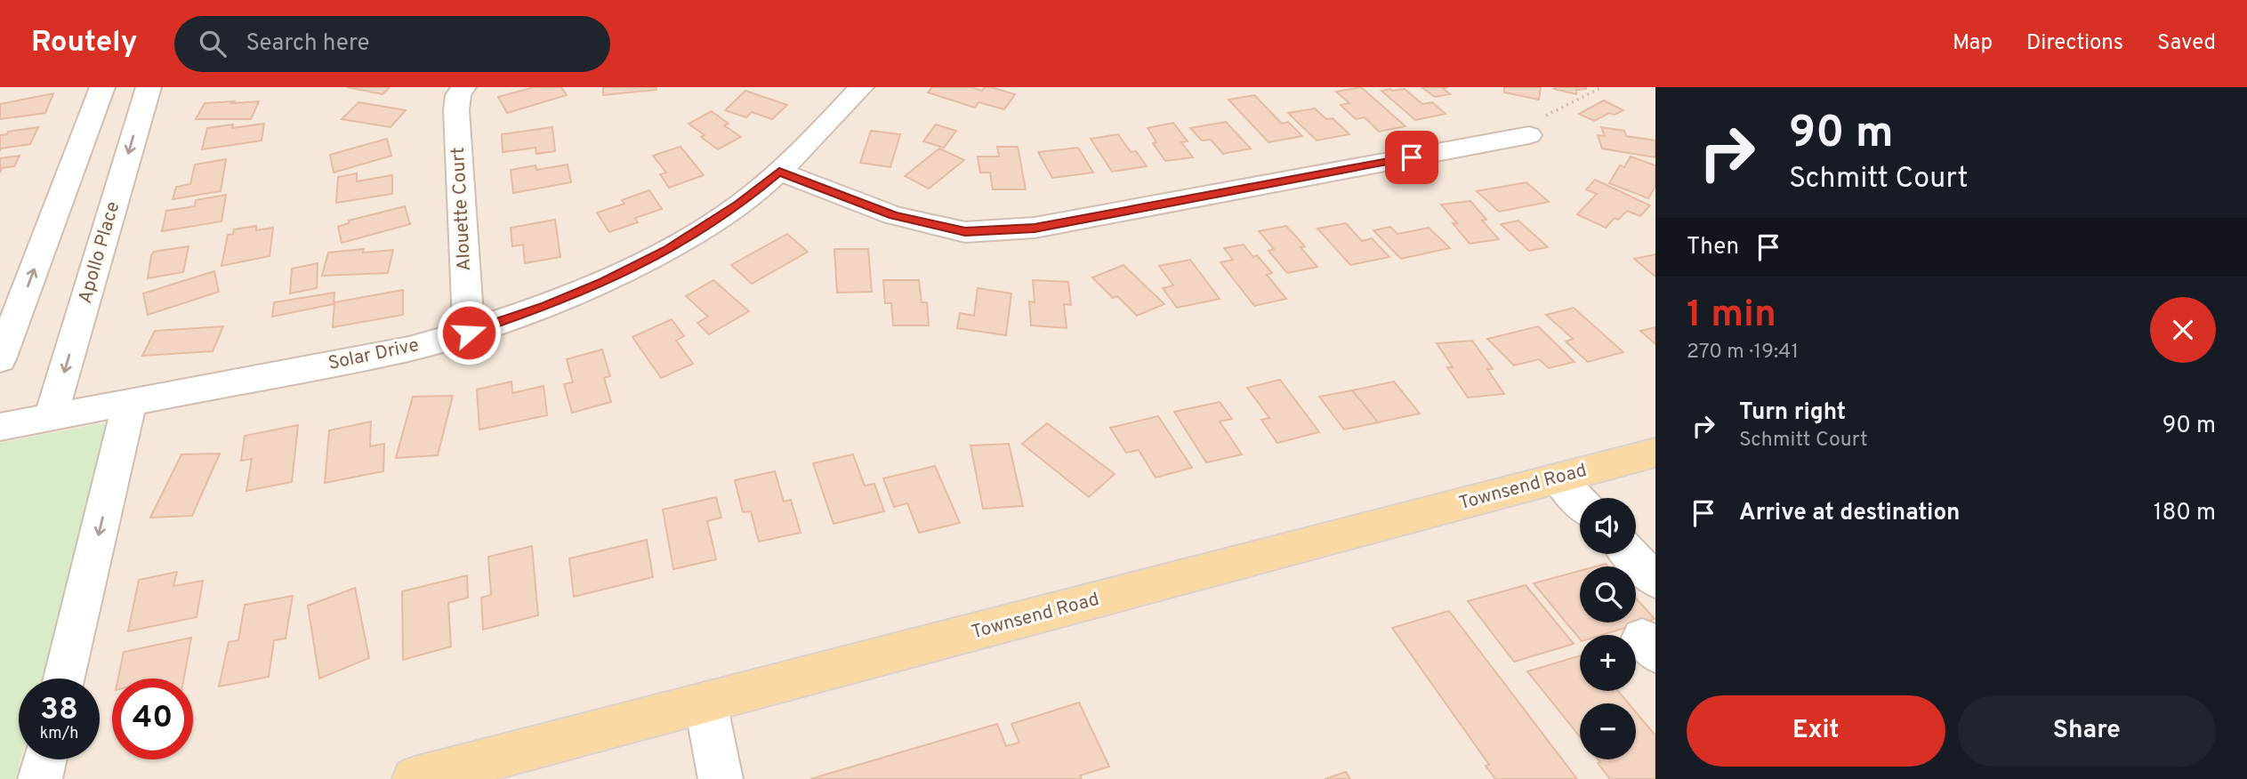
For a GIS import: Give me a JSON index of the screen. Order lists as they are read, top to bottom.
{
  "streets": {
    "main road": ["Townsend Road"],
    "street": ["Alouette Court", "Apollo Place", "Solar Drive"]
  },
  "crossings": [
    ["Alouette Court", "Solar Drive"],
    ["Apollo Place", "Solar Drive"]
  ],
  "page": {
    "header": "Routely",
    "search": "Search here",
    "nav": ["Map", "Directions", "Saved"],
    "turn": ["90 m", "Schmitt Court"],
    "then": "Then",
    "heading": ["1 min", "270 m · 19:41"],
    "list": [
      {
        "name": "Turn right",
        "note": "Schmitt Court",
        "value": "90 m"
      },
      {
        "name": "Arrive at destination",
        "value": "180 m"
      }
    ],
    "map_buttons": ["+", "−"],
    "speed": "38 km/h",
    "limit": "40",
    "buttons": ["Exit", "Share"]
  }
}
